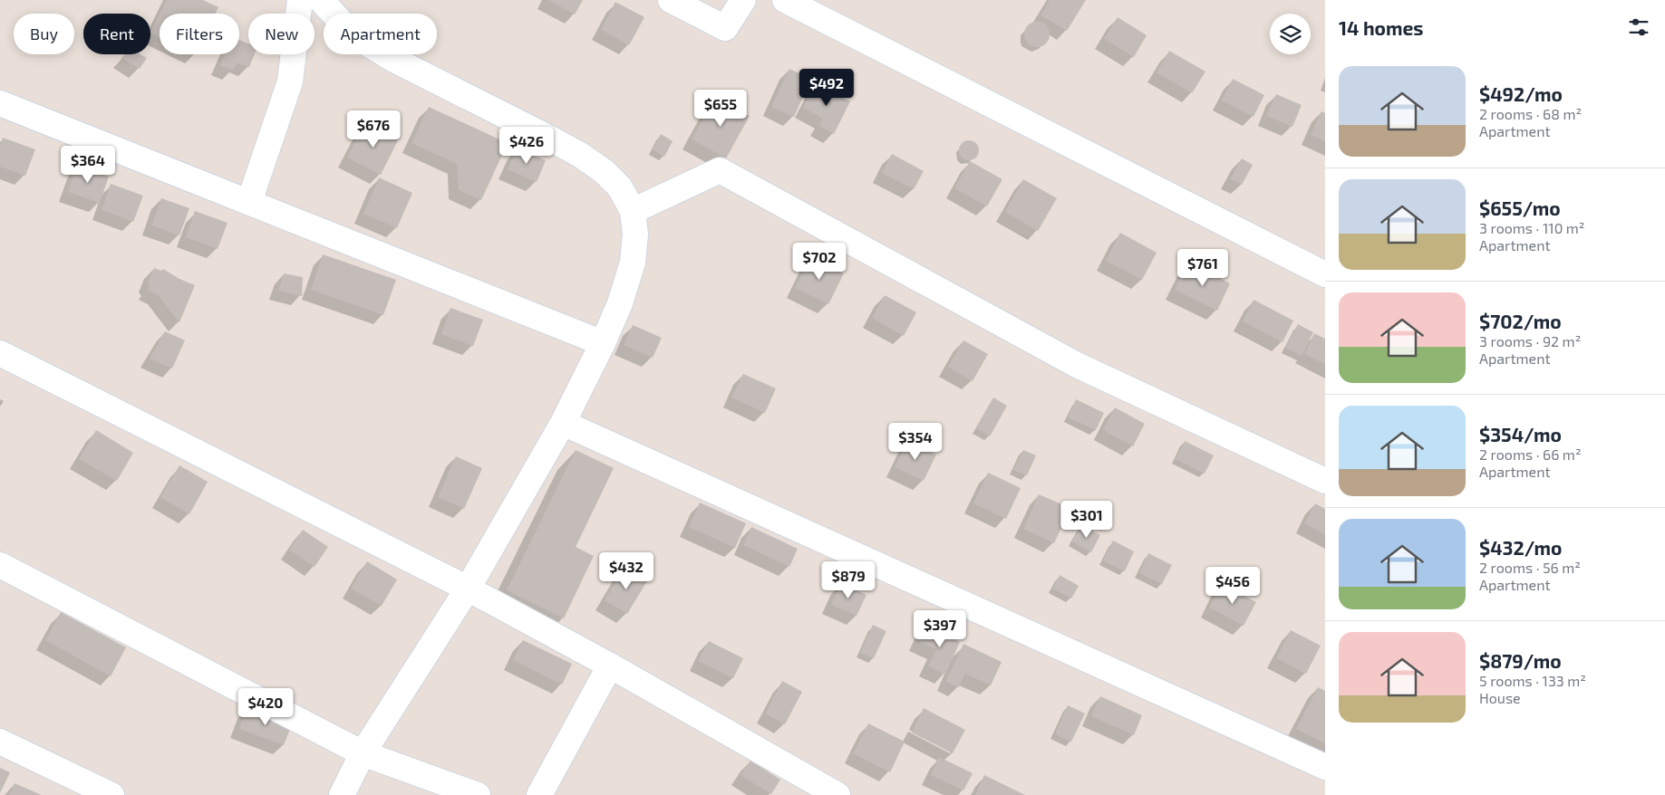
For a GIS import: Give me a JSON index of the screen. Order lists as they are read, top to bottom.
{
  "page": {
    "heading": "14 homes",
    "chip": [
      "Buy",
      "Rent",
      "Filters",
      "New",
      "Apartment"
    ],
    "list": [
      {
        "name": "$492/mo",
        "note": "2 rooms · 68 m² · Apartment"
      },
      {
        "name": "$655/mo",
        "note": "3 rooms · 110 m² · Apartment"
      },
      {
        "name": "$702/mo",
        "note": "3 rooms · 92 m² · Apartment"
      },
      {
        "name": "$354/mo",
        "note": "2 rooms · 66 m² · Apartment"
      },
      {
        "name": "$432/mo",
        "note": "2 rooms · 56 m² · Apartment"
      },
      {
        "name": "$879/mo",
        "note": "5 rooms · 133 m² · House"
      }
    ],
    "price": [
      "$492",
      "$655",
      "$676",
      "$426",
      "$364",
      "$702",
      "$761",
      "$354",
      "$301",
      "$432",
      "$879",
      "$456",
      "$397",
      "$420"
    ]
  }
}
